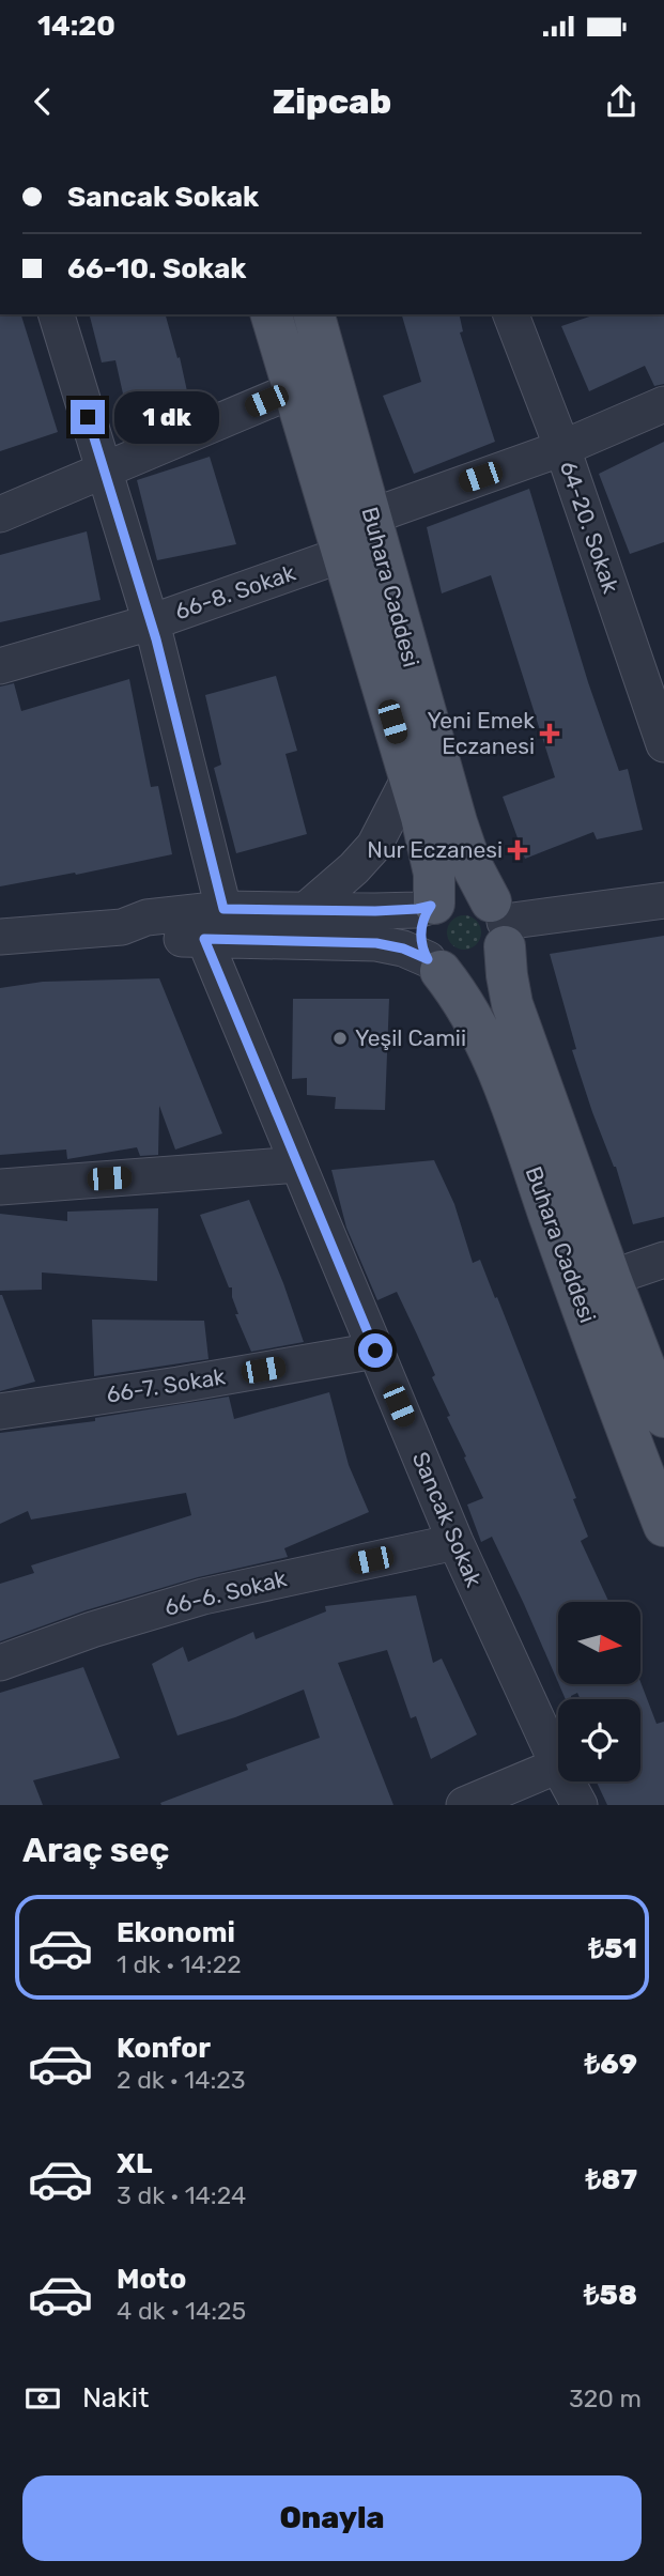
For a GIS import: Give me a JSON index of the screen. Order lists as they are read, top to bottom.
{
  "streets": {
    "main road": ["Buhara Caddesi"],
    "street": [
      "64-20. Sokak",
      "66-8. Sokak",
      "66-7. Sokak",
      "Sancak Sokak",
      "66-6. Sokak"
    ]
  },
  "crossings": [
    ["Buhara Caddesi", "66-8. Sokak"],
    ["66-8. Sokak", "Sancak Sokak"],
    ["66-7. Sokak", "Sancak Sokak"],
    ["Sancak Sokak", "66-6. Sokak"]
  ],
  "places": {
    "health": ["Yeni Emek Eczanesi", "Nur Eczanesi"],
    "other": ["Yeşil Camii"]
  },
  "north": "right",
  "page": {
    "status": "14:20",
    "header": "Zipcab",
    "banner": ["Sancak Sokak", "66-10. Sokak"],
    "bubble": "1 dk",
    "heading": "Araç seç",
    "list": [
      {
        "name": "Ekonomi",
        "note": "1 dk · 14:22",
        "value": "₺51"
      },
      {
        "name": "Konfor",
        "note": "2 dk · 14:23",
        "value": "₺69"
      },
      {
        "name": "XL",
        "note": "3 dk · 14:24",
        "value": "₺87"
      },
      {
        "name": "Moto",
        "note": "4 dk · 14:25",
        "value": "₺58"
      }
    ],
    "pay": ["Nakit", "320 m"],
    "buttons": "Onayla"
  }
}
